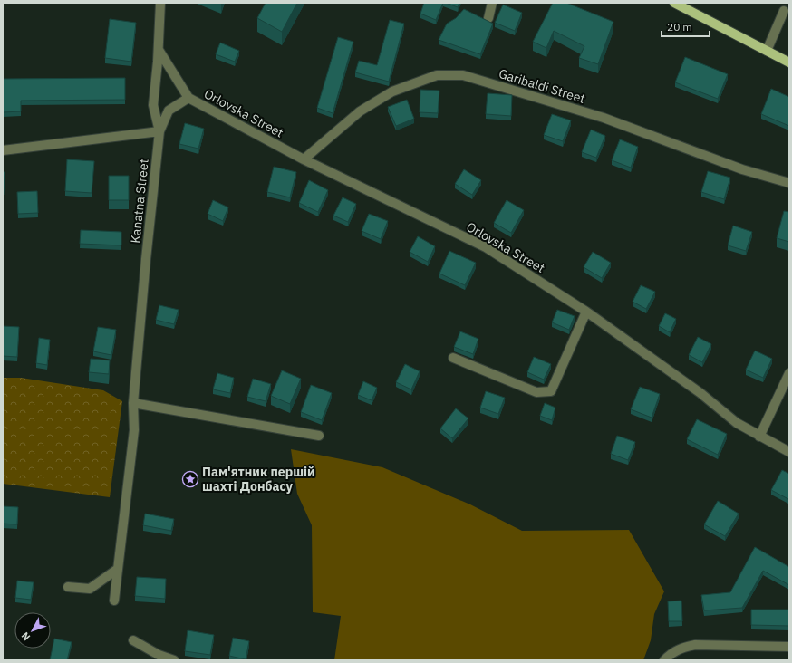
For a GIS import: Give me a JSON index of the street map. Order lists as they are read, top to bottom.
{
  "streets": {
    "street": ["Garibaldi Street", "Orlovska Street", "Kanatna Street"]
  },
  "crossings": [
    ["Garibaldi Street", "Orlovska Street"],
    ["Orlovska Street", "Kanatna Street"]
  ],
  "places": {
    "place": ["Пам'ятник першій шахті Донбасу"]
  },
  "scale_bar": "20 m",
  "north": "bottom left"
}
